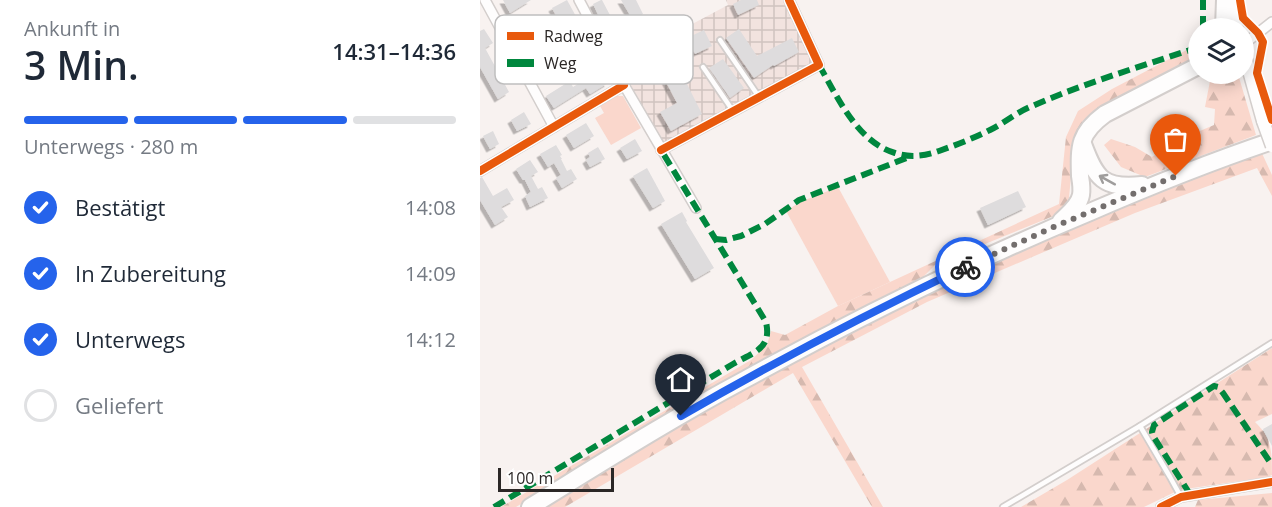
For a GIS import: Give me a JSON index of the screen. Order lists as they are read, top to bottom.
{
  "legend": ["Radweg", "Weg"],
  "scale_bar": "100 m",
  "page": {
    "heading": ["3 Min.", "Ankunft in", "14:31–14:36"],
    "bar": "Unterwegs · 280 m",
    "list": [
      ["Bestätigt", "14:08"],
      ["In Zubereitung", "14:09"],
      ["Unterwegs", "14:12"],
      "Geliefert"
    ],
    "scale": "100 m"
  }
}
